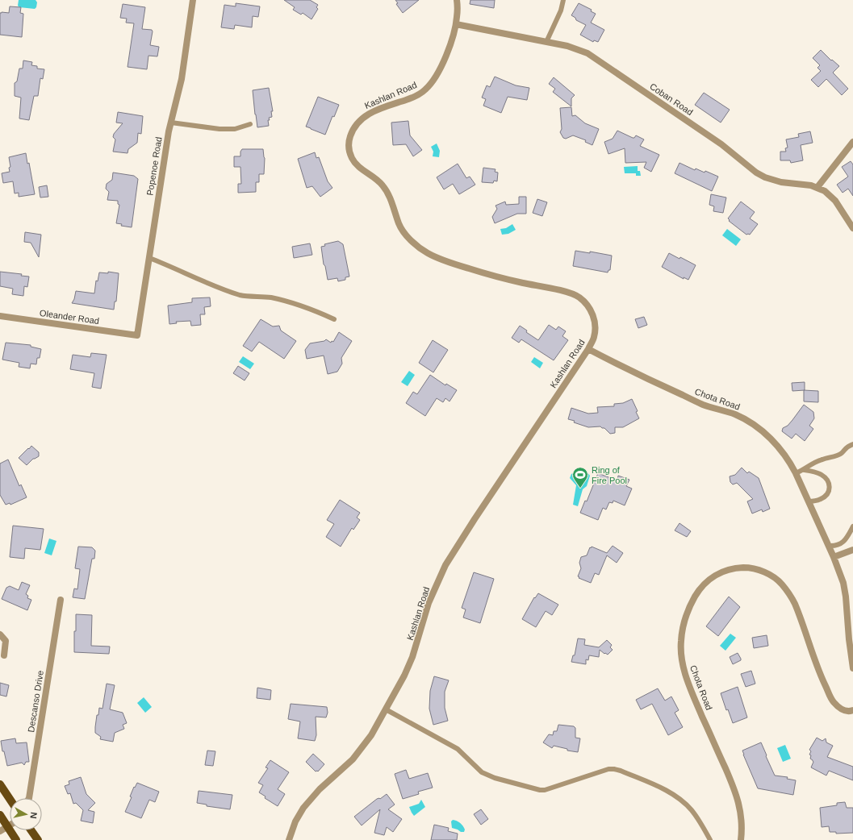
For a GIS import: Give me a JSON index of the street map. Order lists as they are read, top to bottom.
{
  "streets": {
    "street": [
      "Kashlan Road",
      "Coban Road",
      "Popenoe Road",
      "Oleander Road",
      "Chota Road",
      "Descanso Drive"
    ]
  },
  "crossings": [
    ["Kashlan Road", "Coban Road"],
    ["Kashlan Road", "Chota Road"],
    ["Popenoe Road", "Oleander Road"]
  ],
  "places": {
    "sports": ["Ring of Fire Pool"]
  },
  "north": "right"
}
